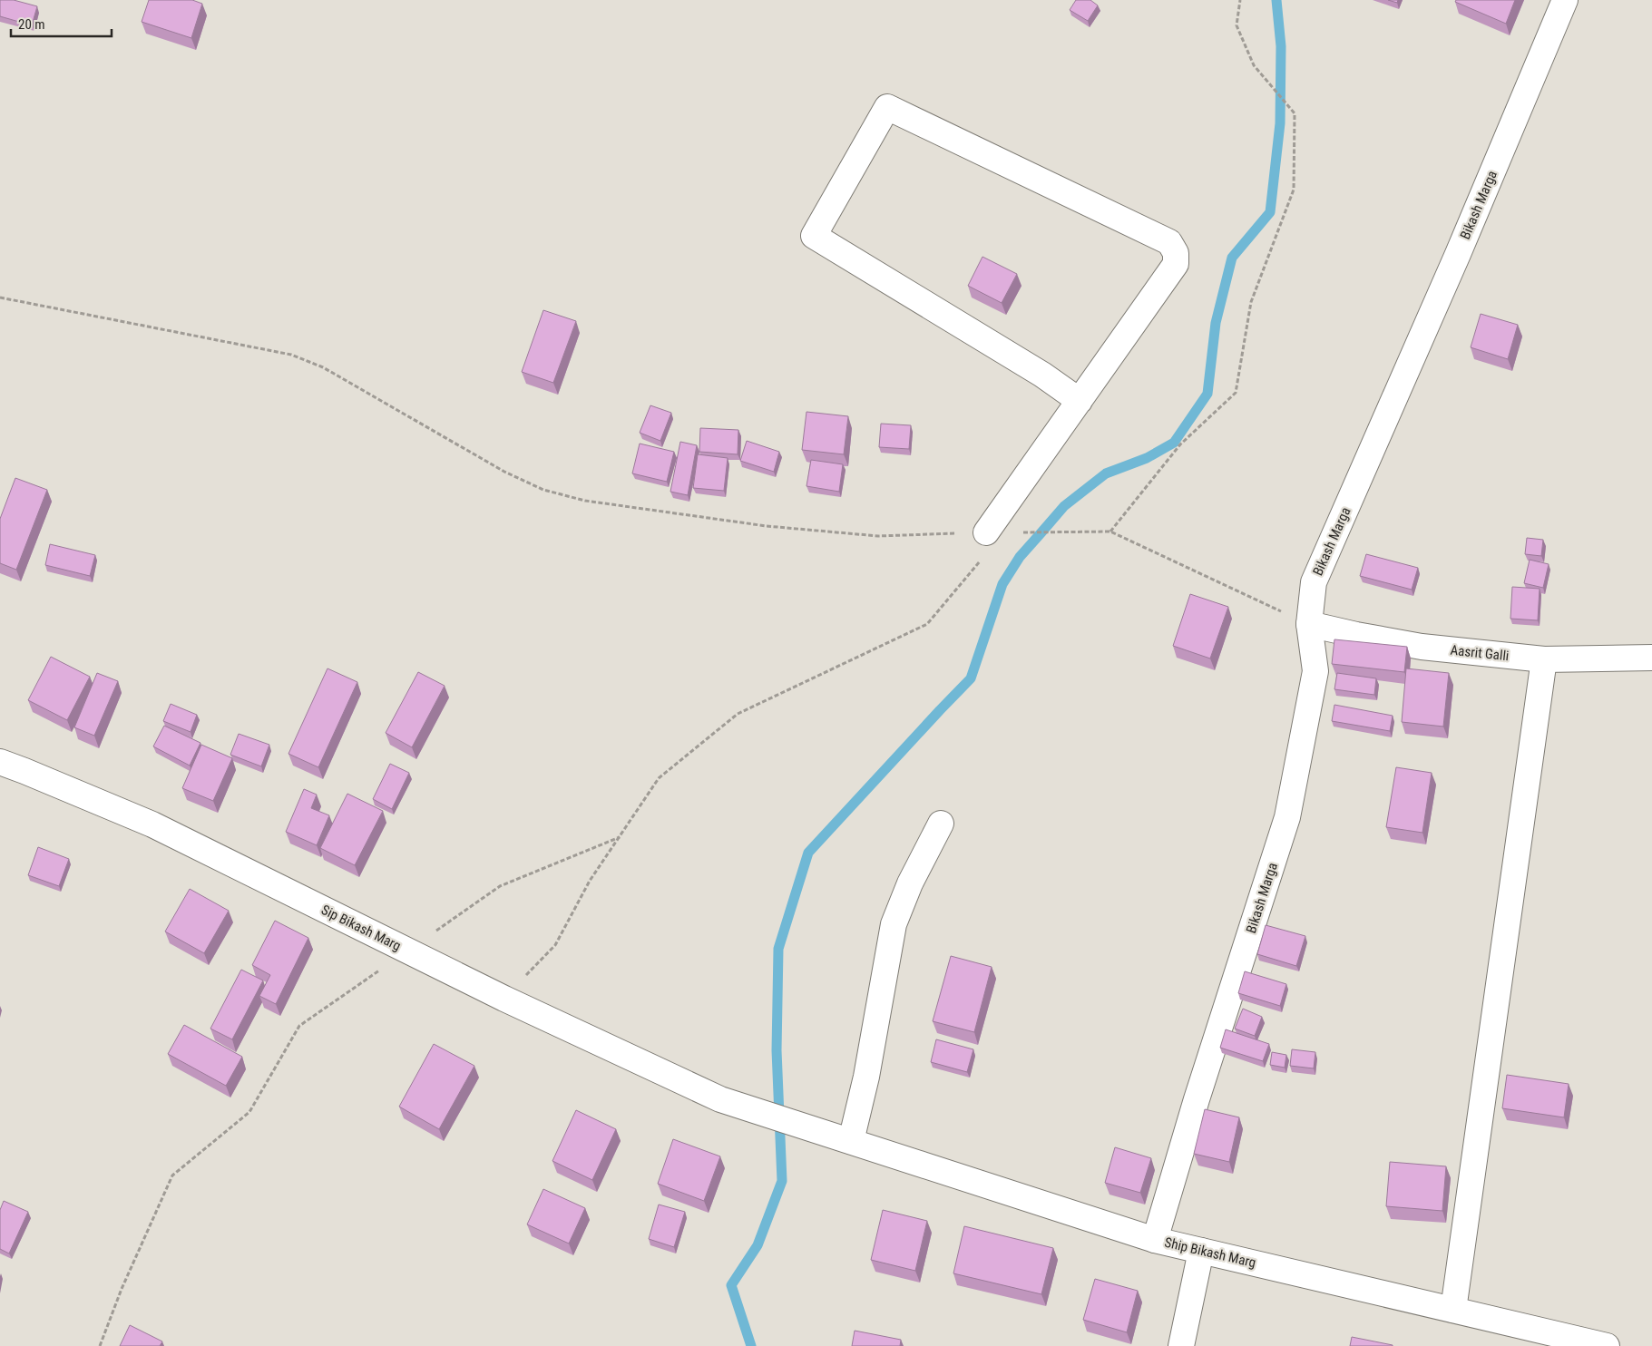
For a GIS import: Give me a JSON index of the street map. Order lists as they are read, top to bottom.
{
  "streets": {
    "street": [
      "Bikash Marga",
      "Aasrit Galli",
      "Sip Bikash Marg",
      "Ship Bikash Marg"
    ]
  },
  "crossings": [
    ["Bikash Marga", "Aasrit Galli"],
    ["Bikash Marga", "Ship Bikash Marg"],
    ["Sip Bikash Marg", "Ship Bikash Marg"]
  ],
  "scale_bar": "20 m"
}
